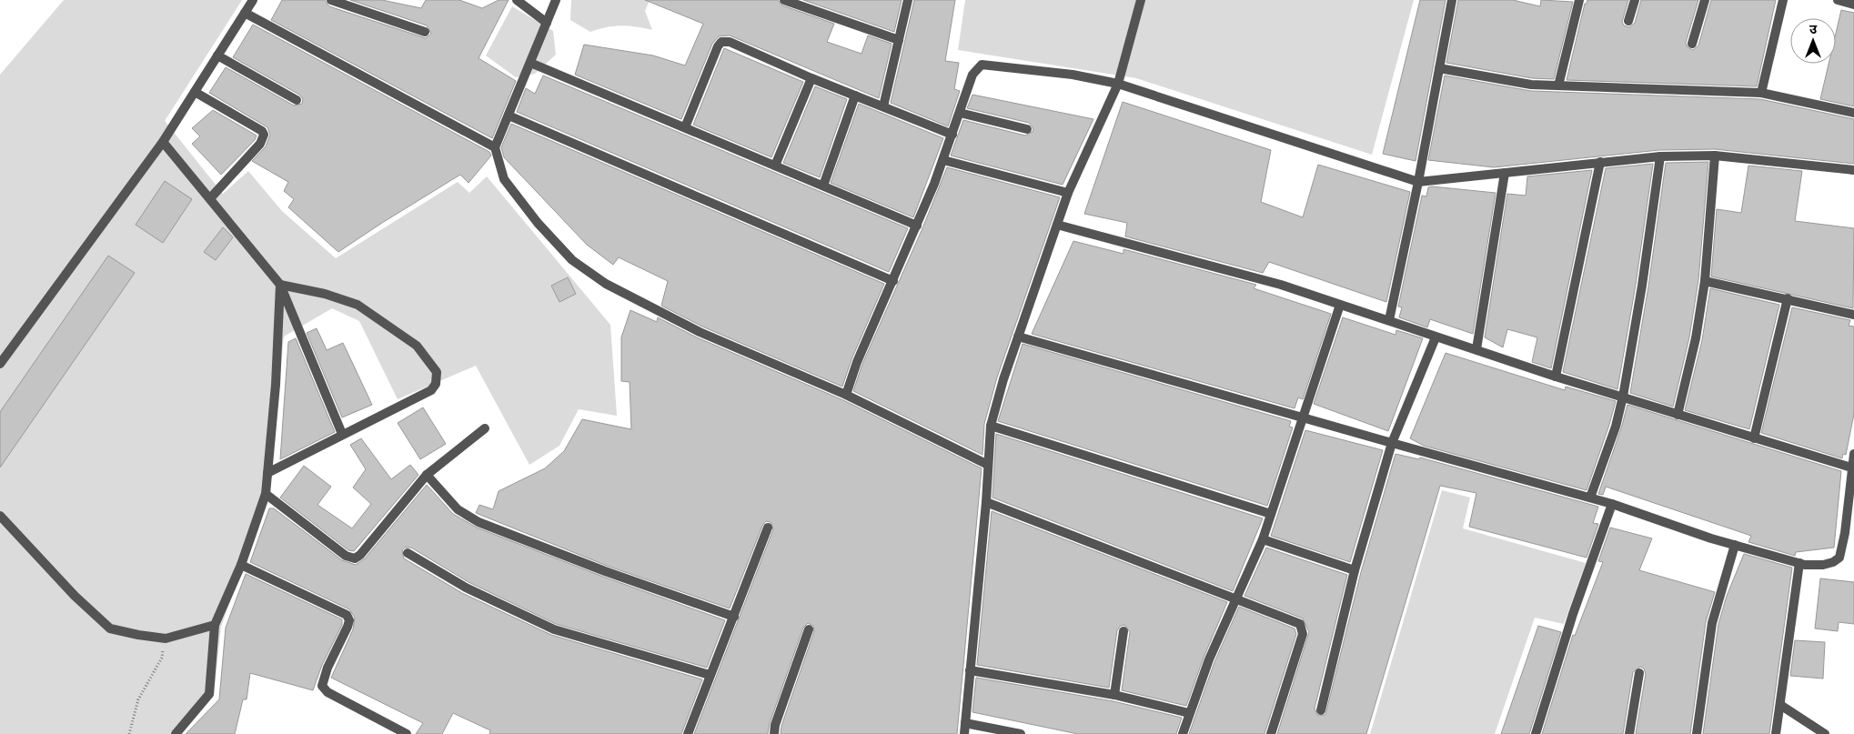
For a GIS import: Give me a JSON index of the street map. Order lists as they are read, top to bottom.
{
  "north": "top"
}
